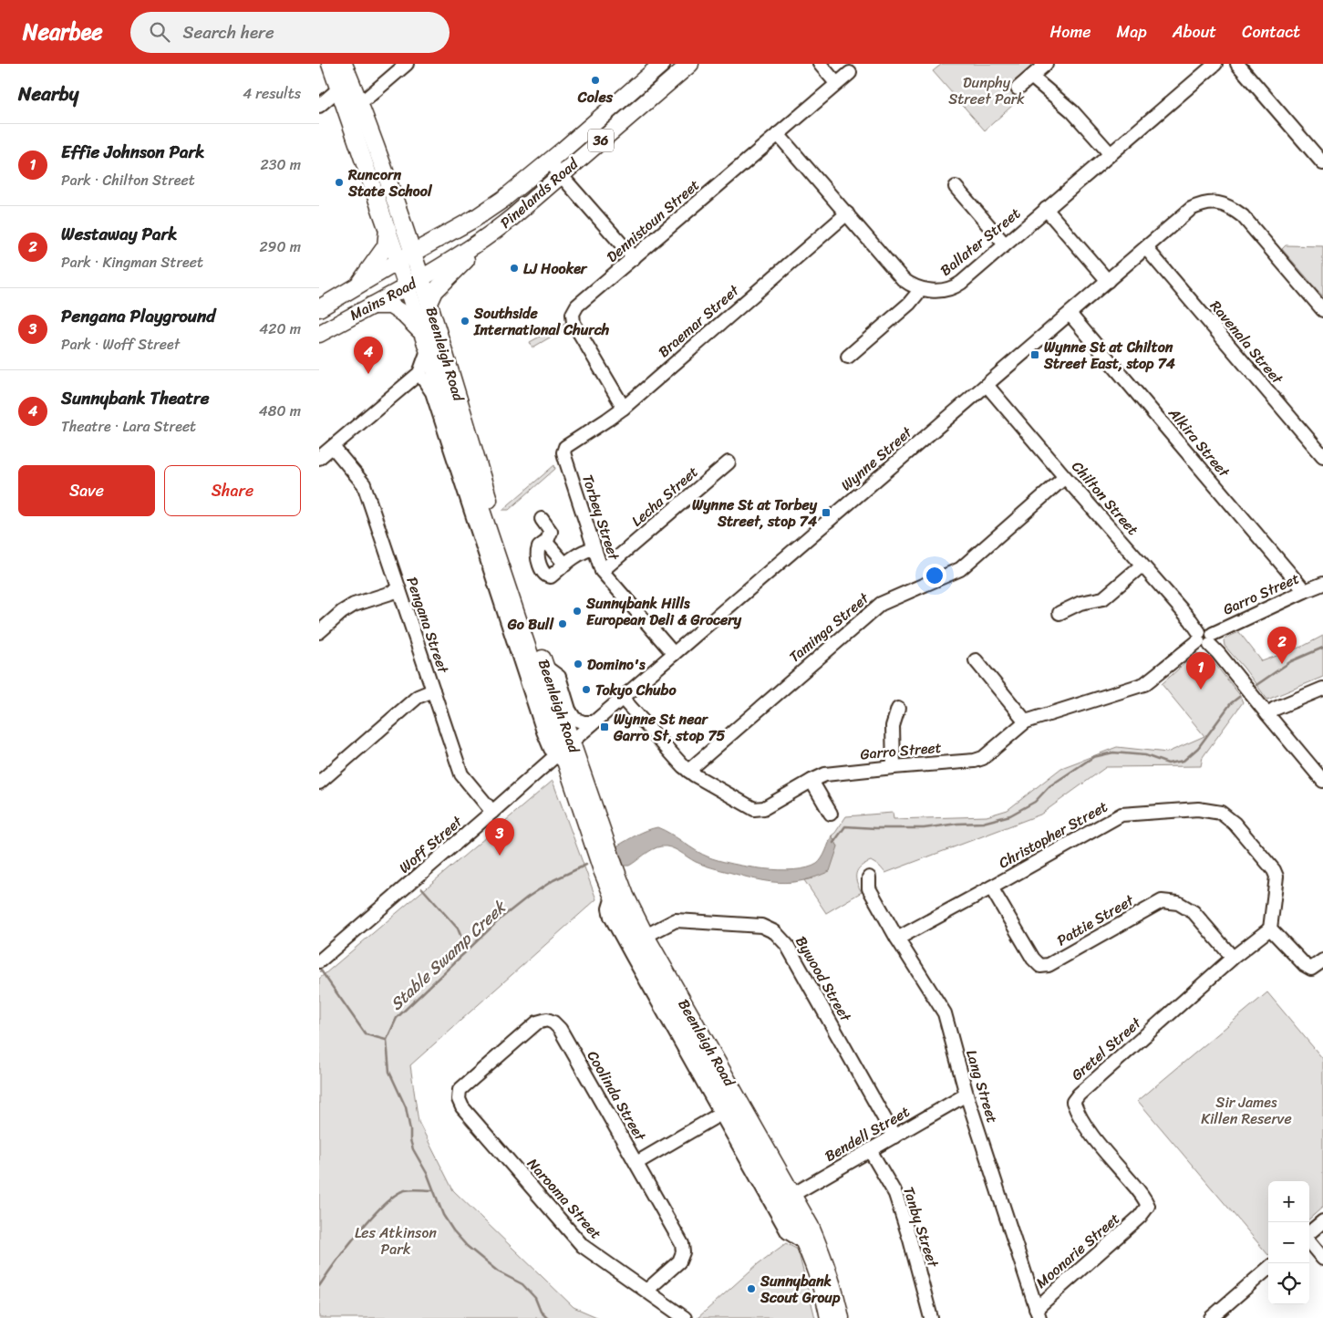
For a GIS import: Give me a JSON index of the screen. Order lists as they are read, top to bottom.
{
  "streets": {
    "main road": [
      "36",
      "Pinelands Road",
      "Mains Road",
      "Beenleigh Road"
    ],
    "street": [
      "Dennistoun Street",
      "Ballater Street",
      "Braemar Street",
      "Ravenala Street",
      "Alkira Street",
      "Wynne Street",
      "Lecha Street",
      "Chilton Street",
      "Torbey Street",
      "Garro Street",
      "Pengana Street",
      "Taminga Street",
      "Christopher Street",
      "Woff Street",
      "Pattie Street",
      "Bywood Street",
      "Gretel Street",
      "Lang Street",
      "Coolinda Street",
      "Bendell Street",
      "Narooma Street",
      "Tanby Street",
      "Moonarie Street"
    ]
  },
  "crossings": [
    ["Pinelands Road", "Mains Road"],
    ["Pinelands Road", "Beenleigh Road"],
    ["Dennistoun Street", "Braemar Street"],
    ["Mains Road", "Beenleigh Road"],
    ["Braemar Street", "Torbey Street"],
    ["Ravenala Street", "Wynne Street"],
    ["Beenleigh Road", "Wynne Street"],
    ["Beenleigh Road", "Woff Street"],
    ["Beenleigh Road", "Bywood Street"],
    ["Beenleigh Road", "Bendell Street"],
    ["Alkira Street", "Wynne Street"],
    ["Alkira Street", "Garro Street"],
    ["Wynne Street", "Chilton Street"],
    ["Wynne Street", "Torbey Street"],
    ["Wynne Street", "Garro Street"],
    ["Wynne Street", "Woff Street"],
    ["Lecha Street", "Torbey Street"],
    ["Chilton Street", "Garro Street"],
    ["Chilton Street", "Taminga Street"],
    ["Garro Street", "Taminga Street"],
    ["Pengana Street", "Woff Street"],
    ["Christopher Street", "Pattie Street"],
    ["Christopher Street", "Gretel Street"],
    ["Christopher Street", "Lang Street"],
    ["Pattie Street", "Gretel Street"],
    ["Bywood Street", "Bendell Street"],
    ["Gretel Street", "Moonarie Street"],
    ["Lang Street", "Bendell Street"],
    ["Lang Street", "Moonarie Street"],
    ["Coolinda Street", "Narooma Street"],
    ["Bendell Street", "Tanby Street"]
  ],
  "water": ["Stable Swamp Creek"],
  "parks": ["Dunphy Street Park", "Sir James Killen Reserve", "Les Atkinson Park"],
  "places": {
    "other": [
      "Coles",
      "Runcorn State School",
      "LJ Hooker",
      "Southside International Church",
      "Sunnybank Hills European Deli & Grocery",
      "Go Bull",
      "Domino's",
      "Tokyo Chubo",
      "Sunnybank Scout Group"
    ],
    "transit": ["Wynne St at Chilton Street East, stop 74", "Wynne St at Torbey Street, stop 74", "Wynne St near Garro St, stop 75"]
  },
  "page": {
    "header": "Nearbee",
    "search": "Search here",
    "nav": [
      "Home",
      "Map",
      "About",
      "Contact"
    ],
    "heading": ["Nearby", "4 results"],
    "list": [
      {
        "mark": "1",
        "name": "Effie Johnson Park",
        "note": "Park · Chilton Street",
        "value": "230 m"
      },
      {
        "mark": "2",
        "name": "Westaway Park",
        "note": "Park · Kingman Street",
        "value": "290 m"
      },
      {
        "mark": "3",
        "name": "Pengana Playground",
        "note": "Park · Woff Street",
        "value": "420 m"
      },
      {
        "mark": "4",
        "name": "Sunnybank Theatre",
        "note": "Theatre · Lara Street",
        "value": "480 m"
      }
    ],
    "pins": [
      "4",
      "2",
      "1",
      "3"
    ],
    "buttons": ["Save", "Share"],
    "map_buttons": ["+", "−"]
  }
}
